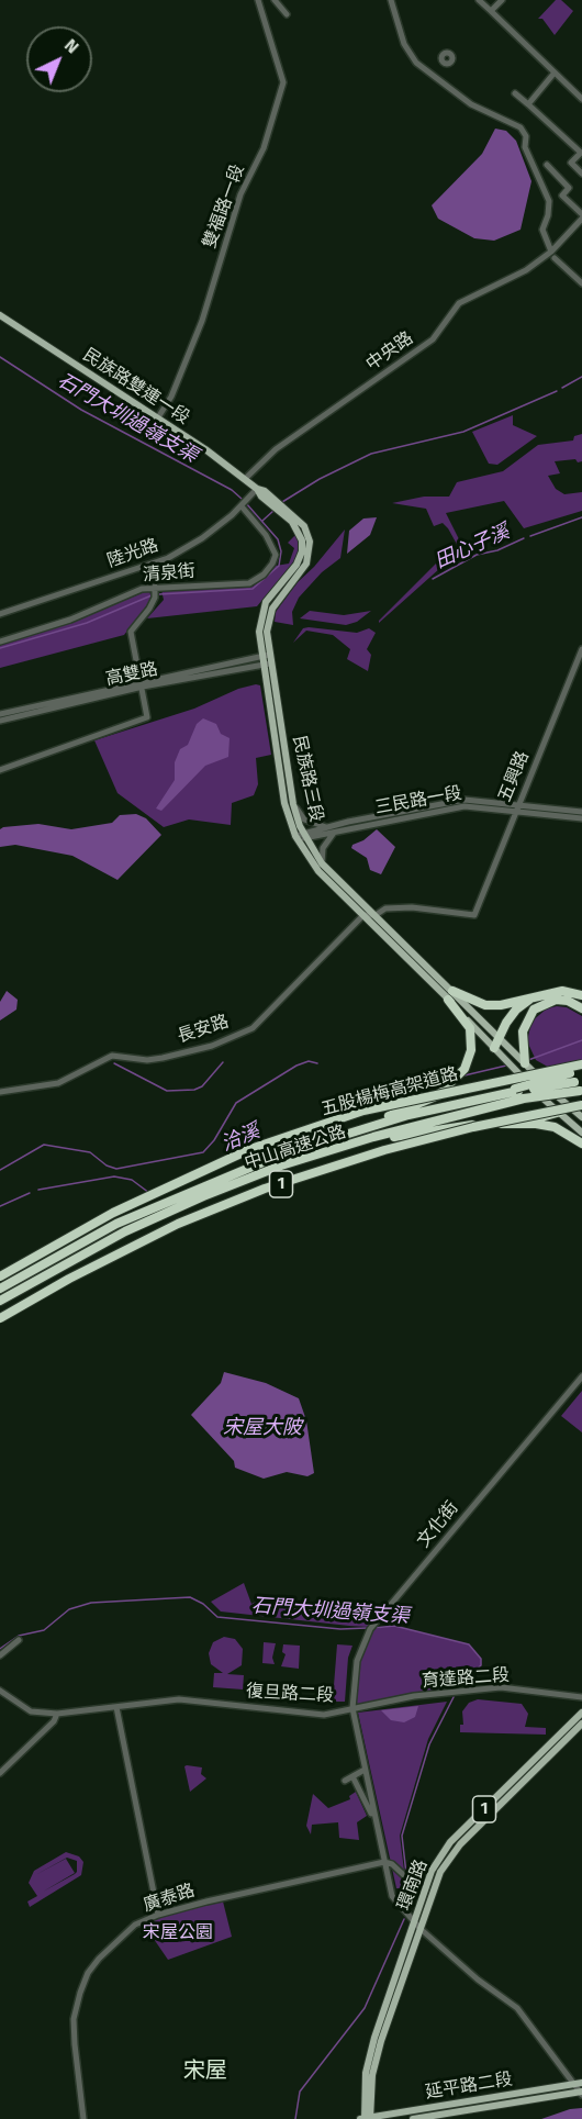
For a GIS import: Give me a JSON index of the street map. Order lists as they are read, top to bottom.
{
  "streets": {
    "highway": ["五股楊梅高架道路", "中山高速公路", "1"],
    "main road": [
      "民族路雙連一段",
      "民族路三段",
      "環南路",
      "延平路二段"
    ],
    "street": [
      "雙福路一段",
      "中央路",
      "陸光路",
      "清泉街",
      "高雙路",
      "五興路",
      "三民路一段",
      "長安路",
      "文化街",
      "育達路二段",
      "復旦路二段",
      "廣泰路"
    ]
  },
  "crossings": [
    ["雙福路一段", "民族路雙連一段"],
    ["中央路", "民族路雙連一段"],
    ["中央路", "民族路三段"],
    ["民族路雙連一段", "民族路三段"],
    ["陸光路", "清泉街"],
    ["陸光路", "民族路三段"],
    ["高雙路", "民族路三段"],
    ["五興路", "民族路三段"],
    ["五興路", "三民路一段"],
    ["民族路三段", "三民路一段"],
    ["民族路三段", "長安路"],
    ["文化街", "育達路二段"],
    ["文化街", "復旦路二段"],
    ["育達路二段", "復旦路二段"],
    ["復旦路二段", "環南路"],
    ["復旦路二段", "廣泰路"],
    ["復旦路二段", "延平路二段"],
    ["環南路", "延平路二段"]
  ],
  "districts": ["宋屋"],
  "water": [
    "石門大圳過嶺支渠",
    "田心子溪",
    "洽溪",
    "宋屋大陂"
  ],
  "parks": ["宋屋公園"],
  "north": "top right"
}
